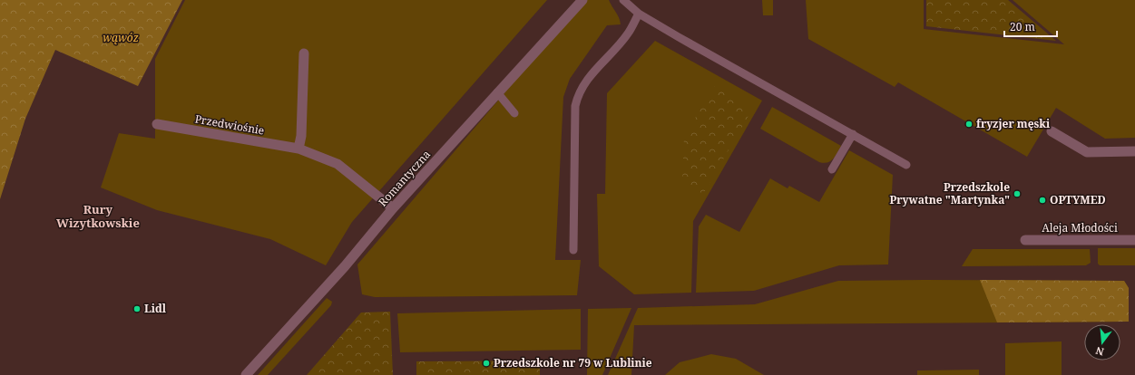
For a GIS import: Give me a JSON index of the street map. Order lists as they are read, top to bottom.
{
  "streets": {
    "street": ["Przedwiośnie", "Romantyczna", "Aleja Młodości"]
  },
  "crossings": [
    ["Przedwiośnie", "Romantyczna"]
  ],
  "districts": ["Rury Wizytkowskie"],
  "parks": ["wąwóz"],
  "places": [
    "fryzjer męski",
    "Przedszkole Prywatne \"Martynka\"",
    "OPTYMED",
    "Lidl",
    "Przedszkole nr 79 w Lublinie"
  ],
  "scale_bar": "20 m",
  "north": "bottom"
}
